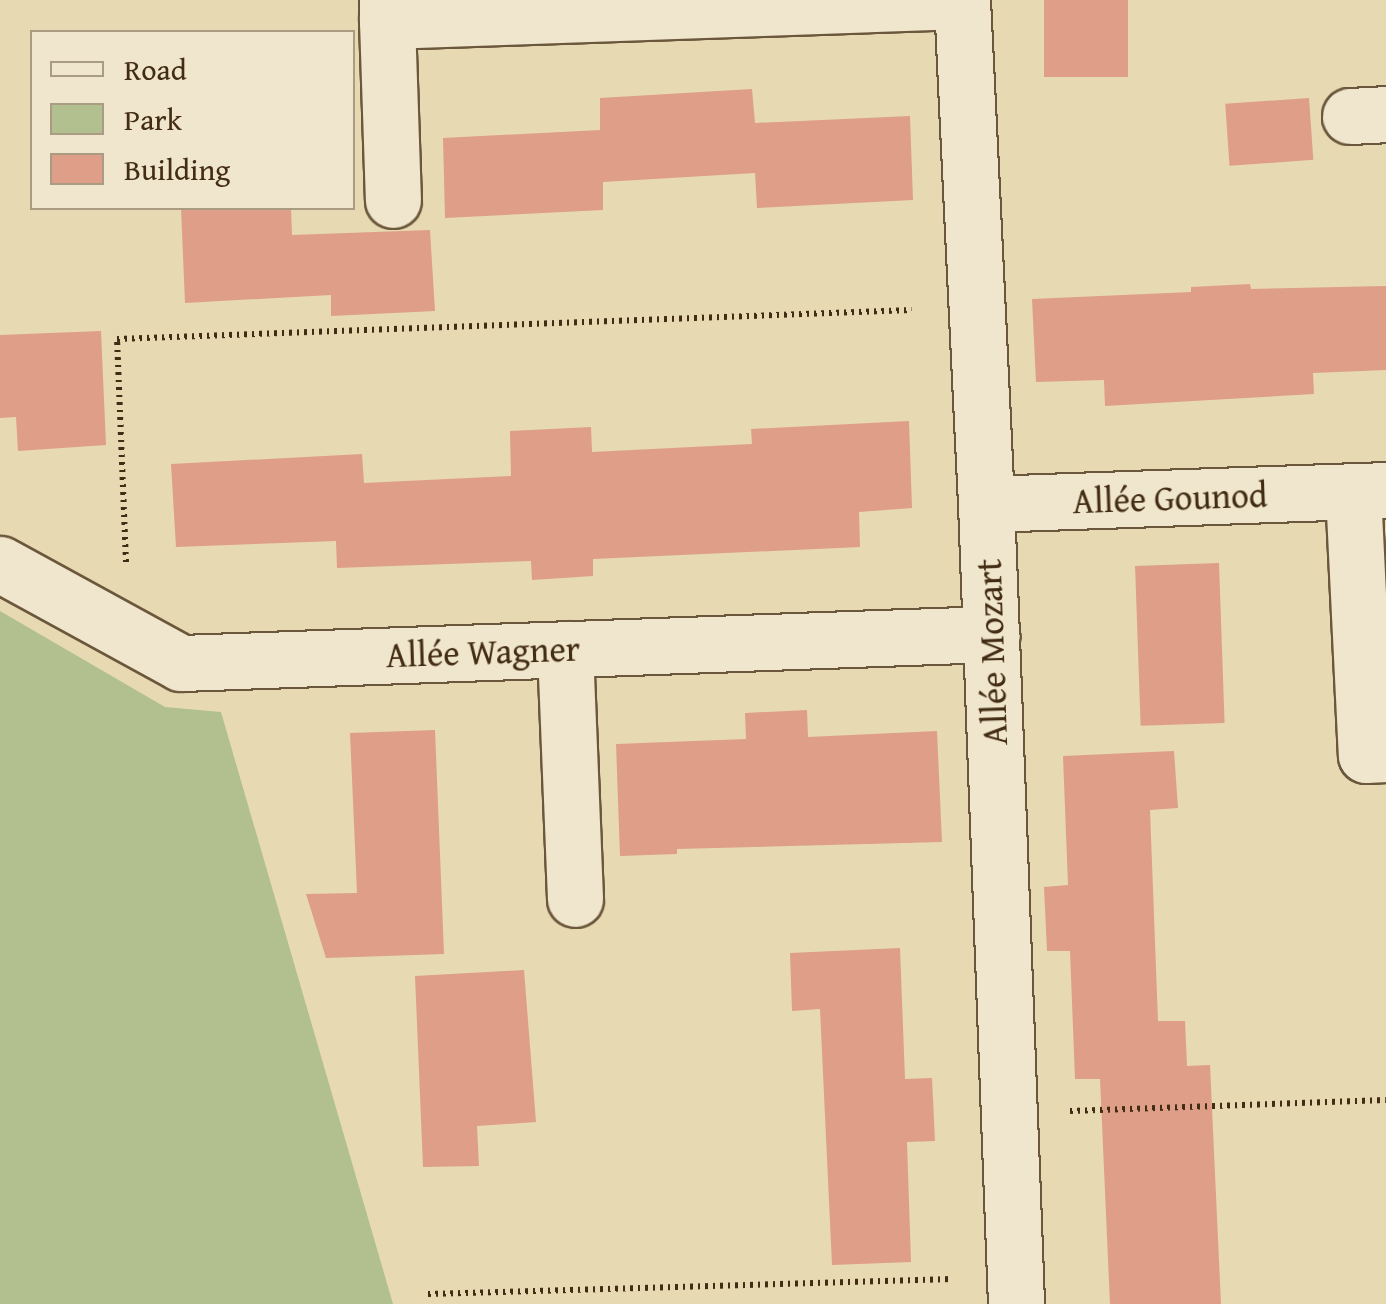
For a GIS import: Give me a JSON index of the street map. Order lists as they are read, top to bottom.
{
  "streets": {
    "street": ["Allée Gounod", "Allée Wagner", "Allée Mozart"]
  },
  "crossings": [
    ["Allée Gounod", "Allée Mozart"],
    ["Allée Wagner", "Allée Mozart"]
  ],
  "legend": ["Road", "Park", "Building"]
}
